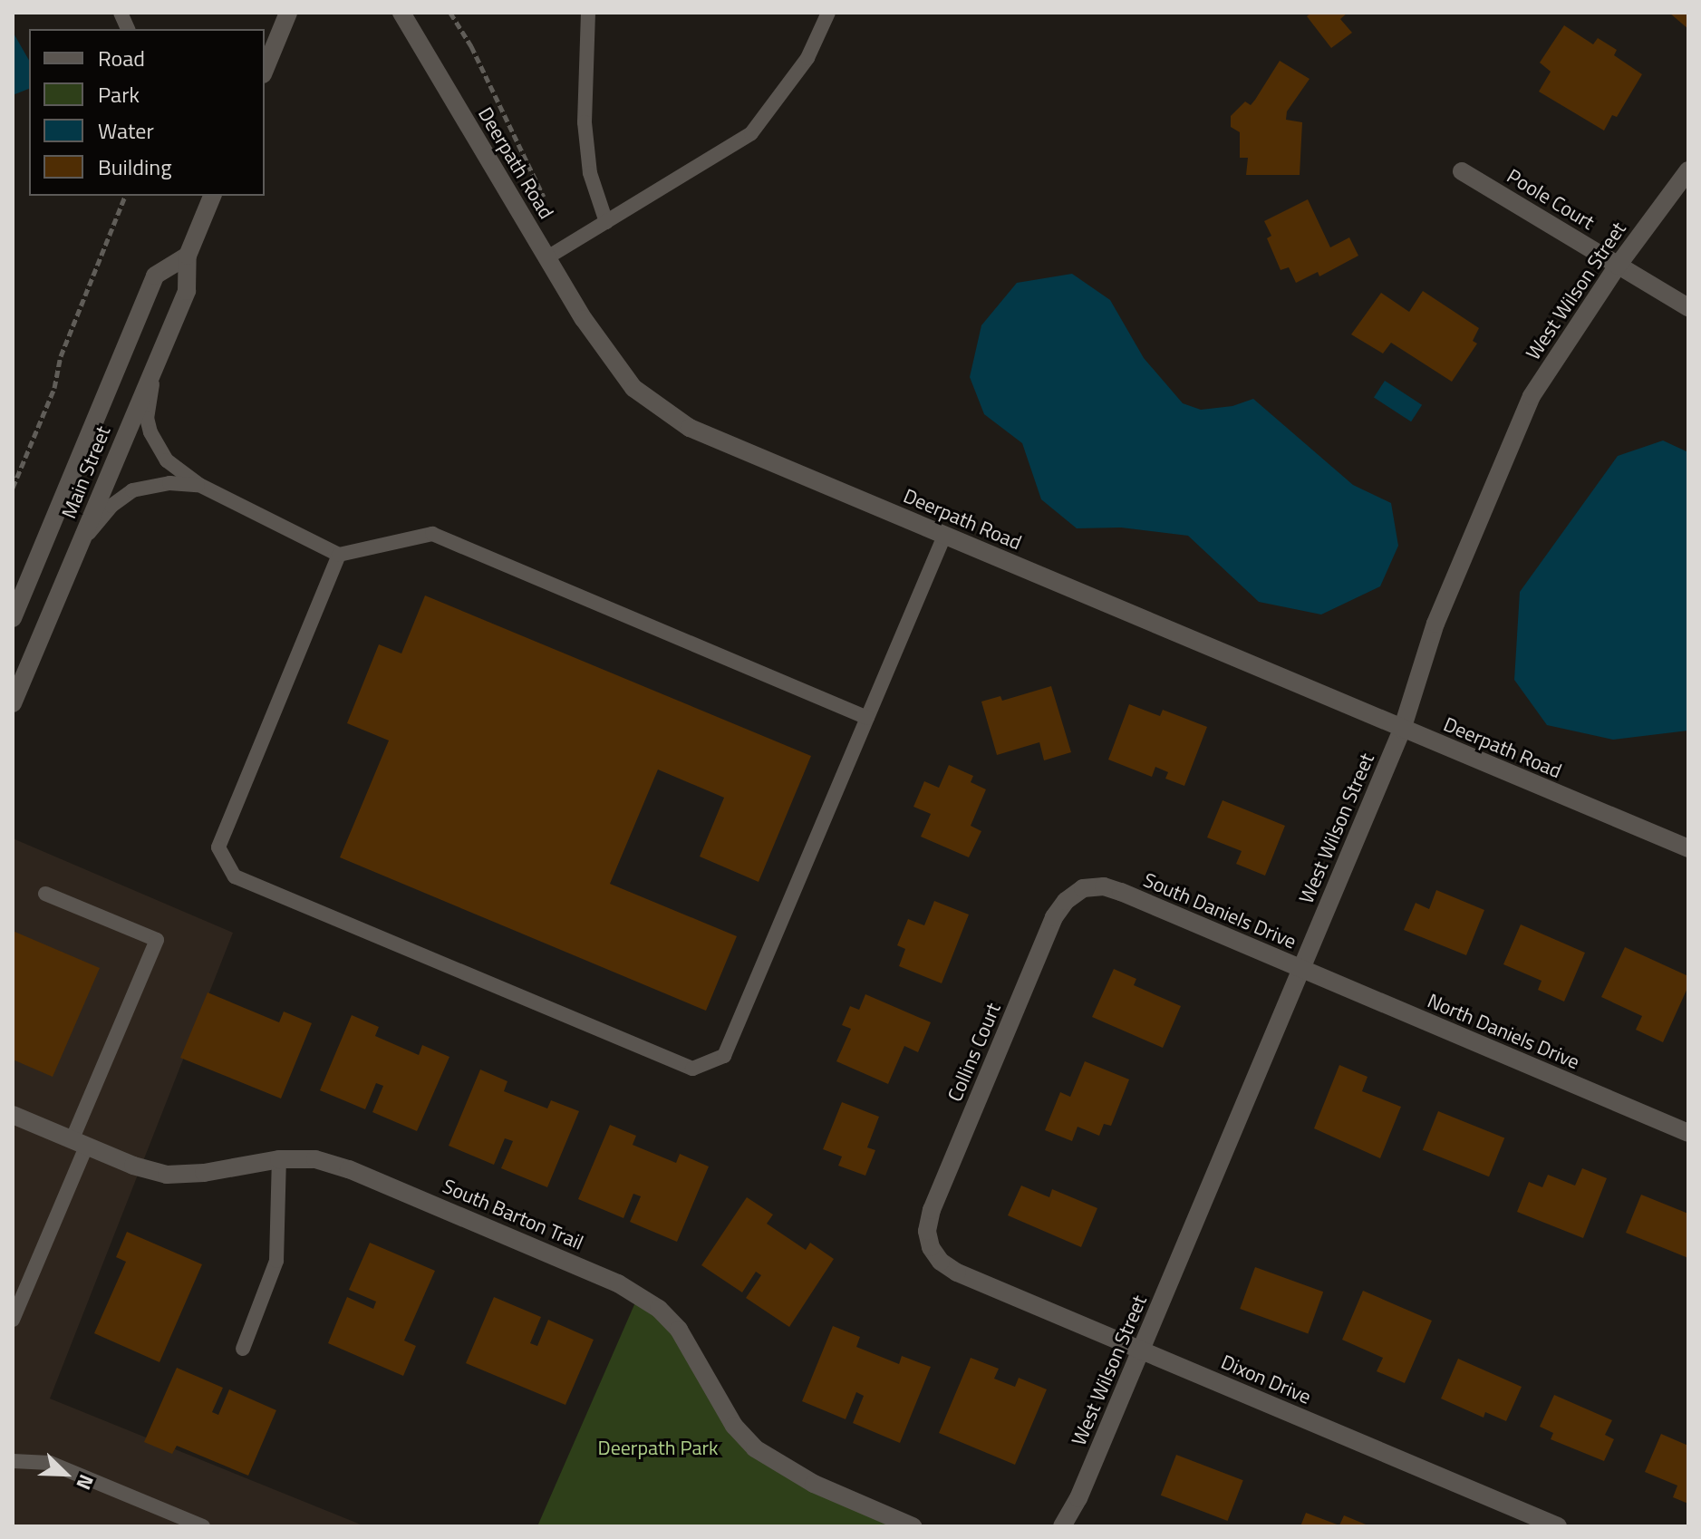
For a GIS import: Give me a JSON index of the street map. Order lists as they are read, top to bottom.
{
  "streets": {
    "street": [
      "Deerpath Road",
      "Poole Court",
      "West Wilson Street",
      "Main Street",
      "South Daniels Drive",
      "North Daniels Drive",
      "Collins Court",
      "South Barton Trail",
      "Dixon Drive"
    ]
  },
  "crossings": [
    ["Deerpath Road", "West Wilson Street"],
    ["Poole Court", "West Wilson Street"],
    ["West Wilson Street", "South Daniels Drive"],
    ["West Wilson Street", "North Daniels Drive"],
    ["West Wilson Street", "Dixon Drive"],
    ["South Daniels Drive", "North Daniels Drive"],
    ["South Daniels Drive", "Collins Court"],
    ["Collins Court", "Dixon Drive"]
  ],
  "parks": ["Deerpath Park"],
  "legend": [
    "Road",
    "Park",
    "Water",
    "Building"
  ],
  "north": "bottom right"
}
